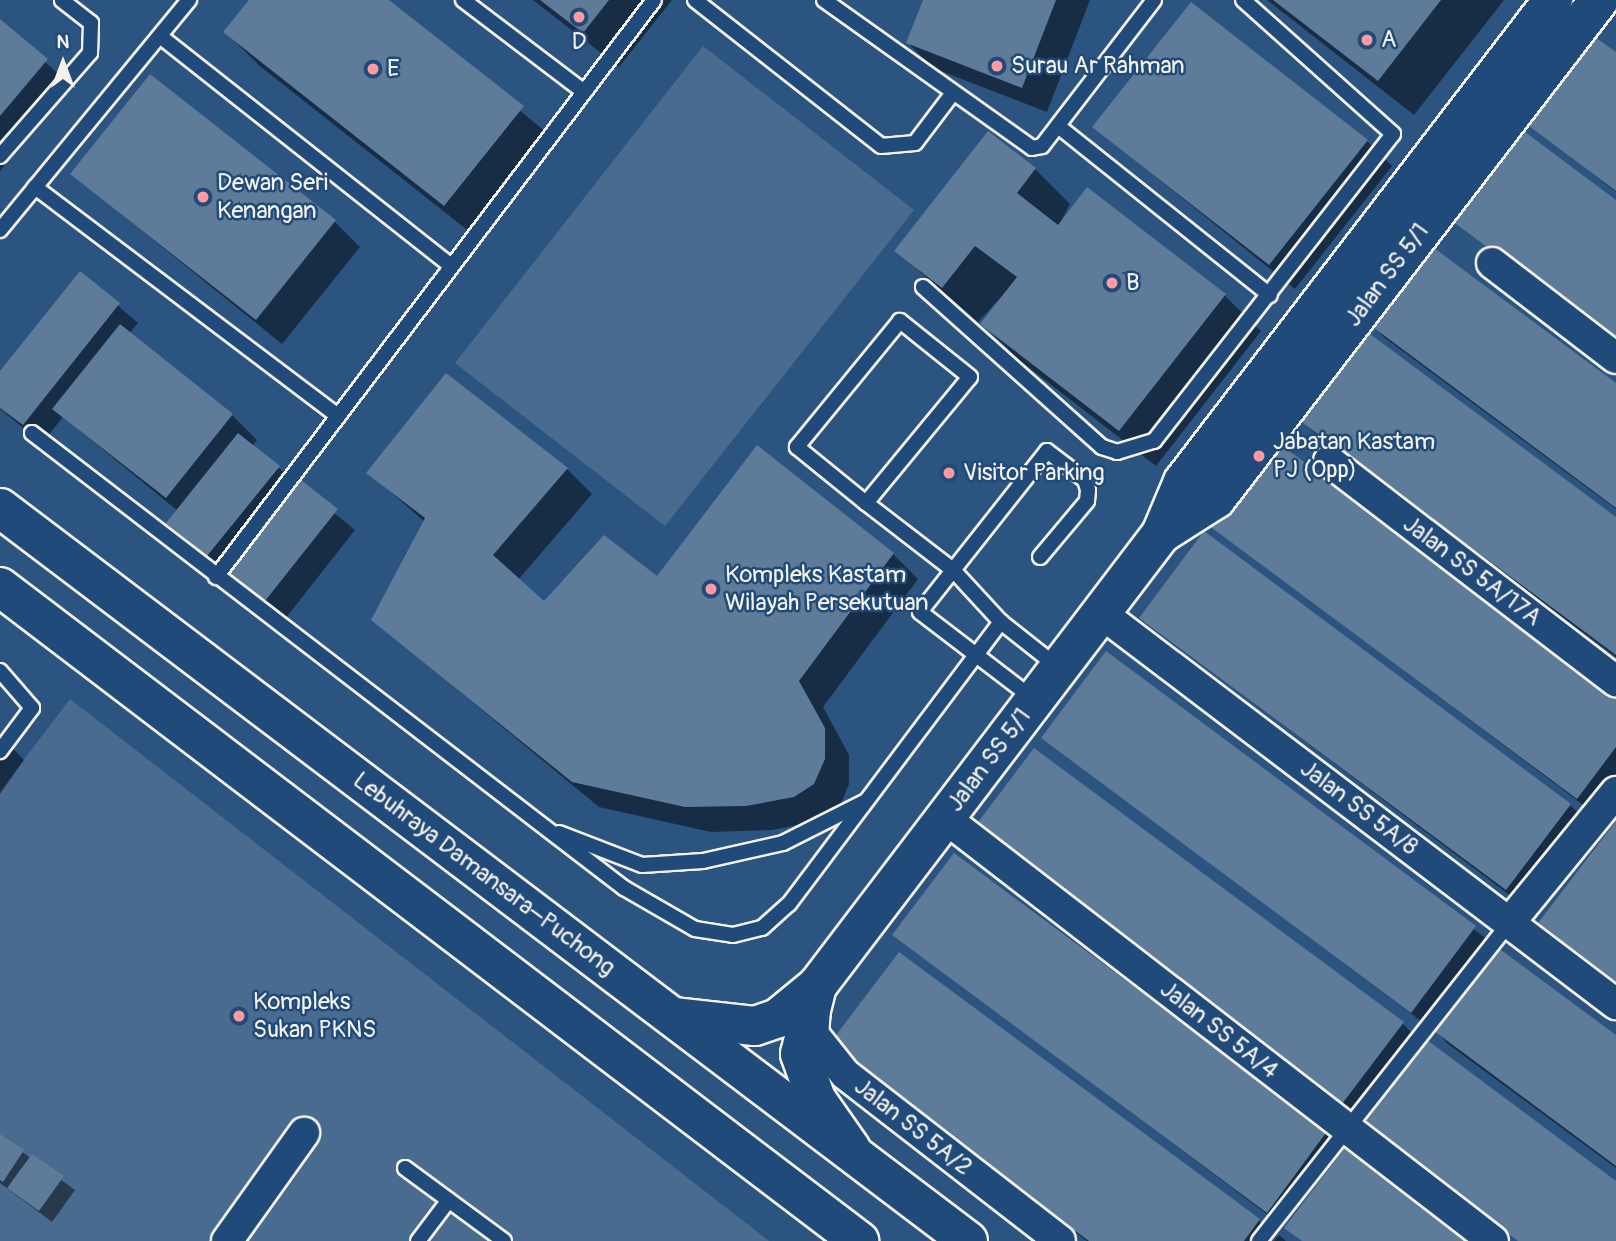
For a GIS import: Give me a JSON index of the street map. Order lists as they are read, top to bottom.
{
  "streets": {
    "main road": ["Jalan SS 5/1", "Lebuhraya Damansara–Puchong"],
    "street": [
      "Jalan SS 5A/17A",
      "Jalan SS 5A/8",
      "Jalan SS 5A/4",
      "Jalan SS 5A/2"
    ]
  },
  "crossings": [
    ["Jalan SS 5/1", "Jalan SS 5A/8"],
    ["Jalan SS 5/1", "Lebuhraya Damansara–Puchong"],
    ["Jalan SS 5/1", "Jalan SS 5A/4"],
    ["Jalan SS 5/1", "Jalan SS 5A/2"]
  ],
  "places": [
    "D",
    "A",
    "Surau Ar Rahman",
    "E",
    "Dewan Seri Kenangan",
    "B",
    "Jabatan Kastam PJ (Opp)",
    "Visitor Parking",
    "Kompleks Kastam Wilayah Persekutuan",
    "Kompleks Sukan PKNS"
  ],
  "north": "top"
}
